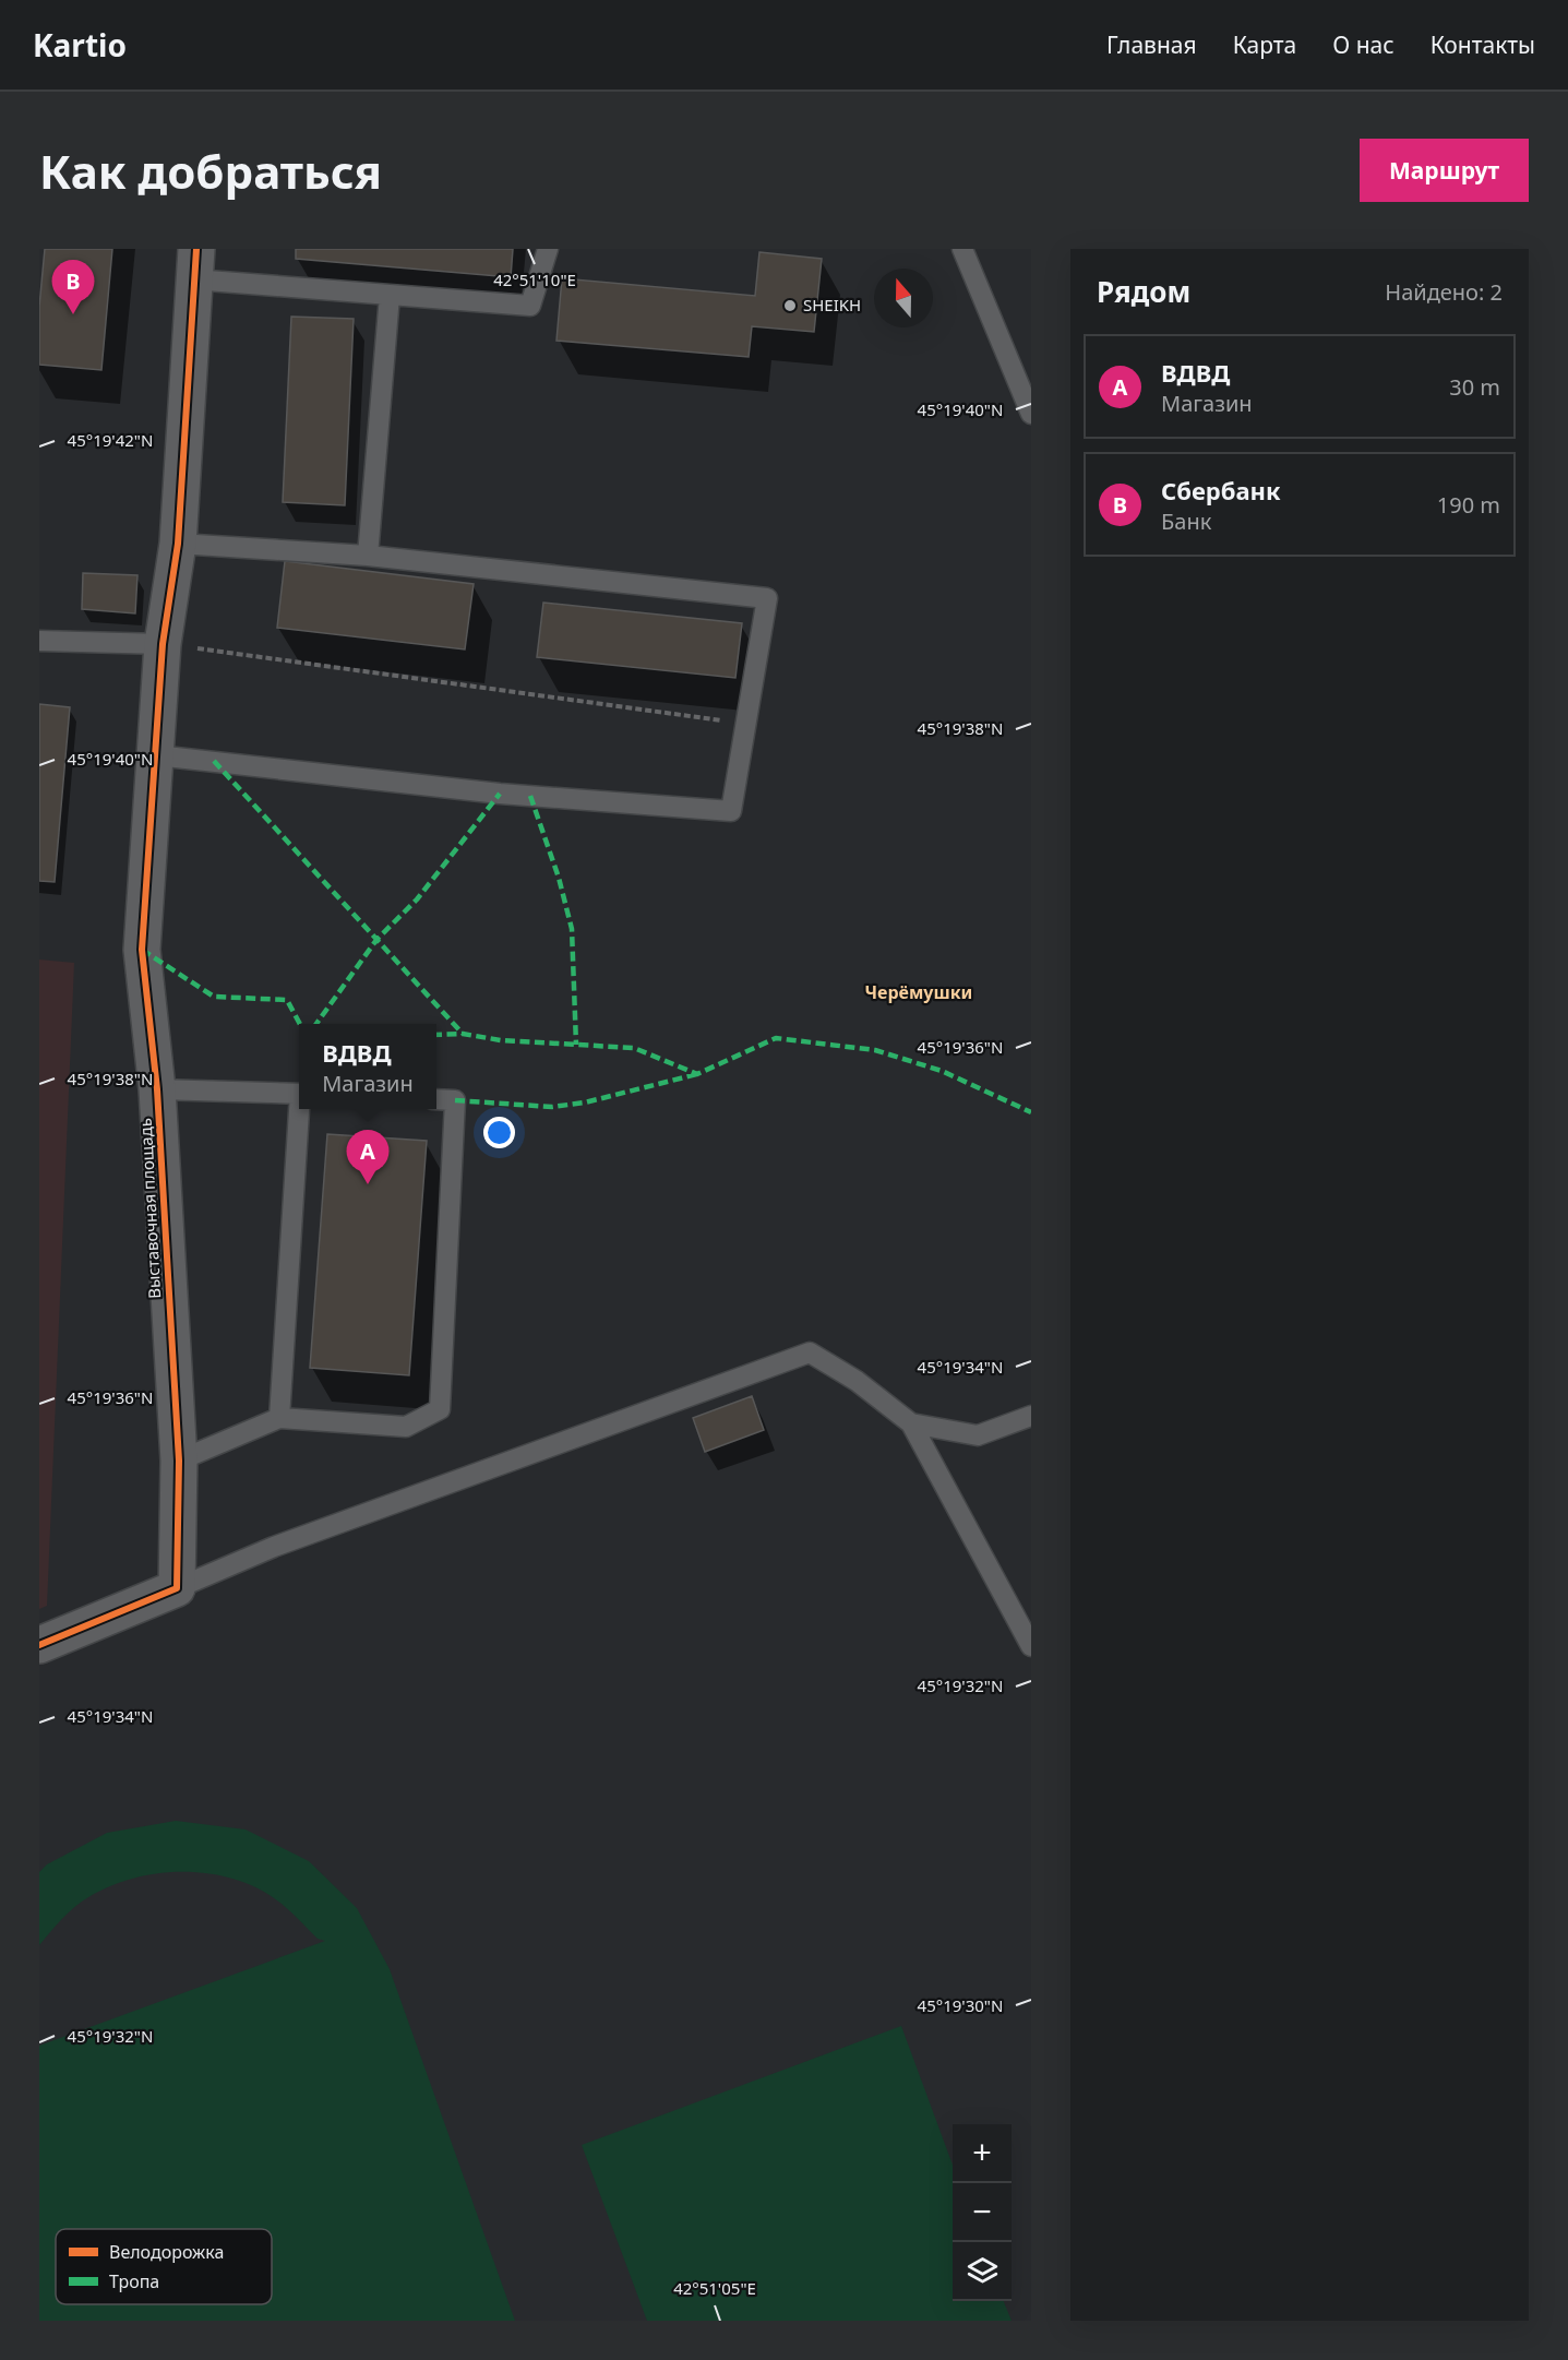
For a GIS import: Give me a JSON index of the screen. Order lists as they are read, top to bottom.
{
  "streets": {
    "street": ["Выставочная площадь"]
  },
  "districts": ["Черёмушки"],
  "places": ["SHEIKH"],
  "legend": ["Велодорожка", "Тропа"],
  "north": "top",
  "page": {
    "header": "Kartio",
    "nav": [
      "Главная",
      "Карта",
      "О нас",
      "Контакты"
    ],
    "buttons": "Маршрут",
    "title": "Как добраться",
    "heading": ["Рядом", "Найдено: 2"],
    "pins": ["B", "A"],
    "list": [
      {
        "mark": "A",
        "name": "ВДВД",
        "note": "Магазин",
        "value": "30 m"
      },
      {
        "mark": "B",
        "name": "Сбербанк",
        "note": "Банк",
        "value": "190 m"
      }
    ],
    "popup": ["ВДВД", "Магазин"],
    "map_buttons": ["+", "−"]
  },
  "coordinates": [
    "42°51'10\"E",
    "45°19'40\"N",
    "45°19'42\"N",
    "45°19'38\"N",
    "45°19'36\"N",
    "45°19'34\"N",
    "45°19'32\"N",
    "45°19'30\"N",
    "42°51'05\"E"
  ]
}
